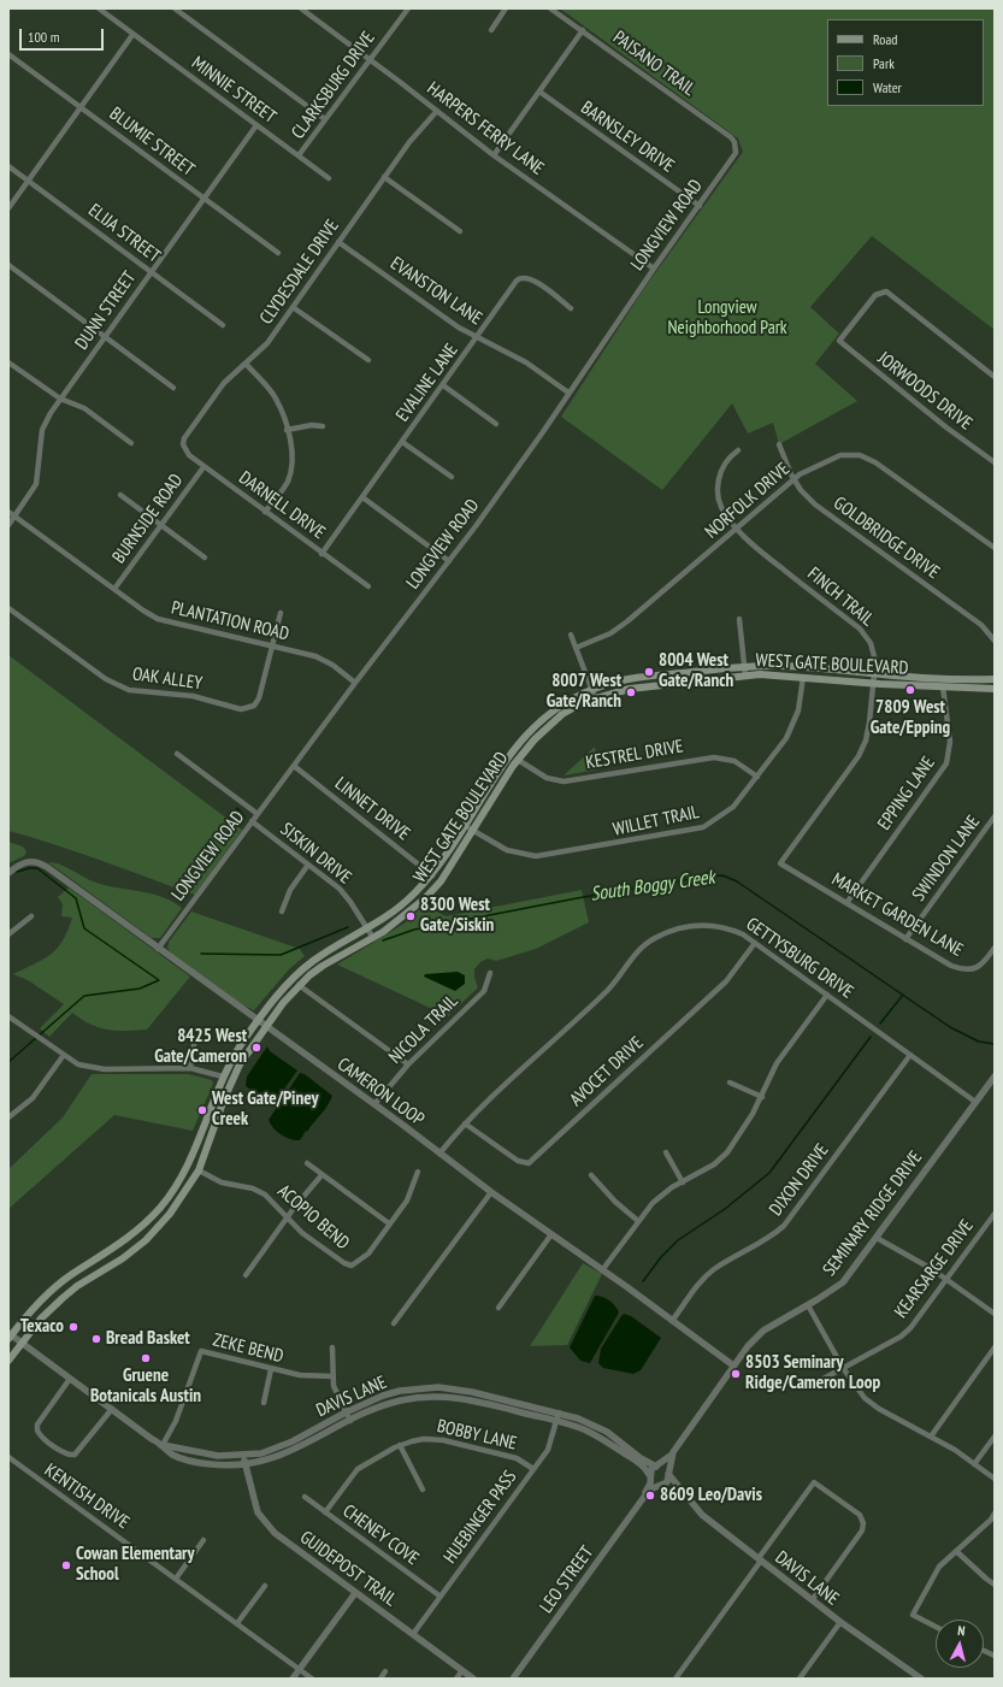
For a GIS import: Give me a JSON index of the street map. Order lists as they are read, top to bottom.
{
  "streets": {
    "main road": ["WEST GATE BOULEVARD"],
    "street": [
      "PAISANO TRAIL",
      "CLARKSBURG DRIVE",
      "MINNIE STREET",
      "HARPERS FERRY LANE",
      "BARNSLEY DRIVE",
      "BLUMIE STREET",
      "LONGVIEW ROAD",
      "ELIJA STREET",
      "CLYDESDALE DRIVE",
      "EVANSTON LANE",
      "DUNN STREET",
      "EVALINE LANE",
      "JORWOODS DRIVE",
      "NORFOLK DRIVE",
      "DARNELL DRIVE",
      "BURNSIDE ROAD",
      "GOLDBRIDGE DRIVE",
      "FINCH TRAIL",
      "PLANTATION ROAD",
      "OAK ALLEY",
      "KESTREL DRIVE",
      "EPPING LANE",
      "LINNET DRIVE",
      "WILLET TRAIL",
      "SISKIN DRIVE",
      "SWINDON LANE",
      "MARKET GARDEN LANE",
      "GETTYSBURG DRIVE",
      "NICOLA TRAIL",
      "AVOCET DRIVE",
      "CAMERON LOOP",
      "DIXON DRIVE",
      "SEMINARY RIDGE DRIVE",
      "ACOPIO BEND",
      "KEARSARGE DRIVE",
      "ZEKE BEND",
      "DAVIS LANE",
      "BOBBY LANE",
      "KENTISH DRIVE",
      "HUEBINGER PASS",
      "CHENEY COVE",
      "GUIDEPOST TRAIL",
      "LEO STREET"
    ]
  },
  "crossings": [
    ["PAISANO TRAIL", "LONGVIEW ROAD"],
    ["CLARKSBURG DRIVE", "MINNIE STREET"],
    ["CLARKSBURG DRIVE", "HARPERS FERRY LANE"],
    ["MINNIE STREET", "DUNN STREET"],
    ["HARPERS FERRY LANE", "LONGVIEW ROAD"],
    ["HARPERS FERRY LANE", "CLYDESDALE DRIVE"],
    ["BARNSLEY DRIVE", "LONGVIEW ROAD"],
    ["BLUMIE STREET", "DUNN STREET"],
    ["LONGVIEW ROAD", "EVANSTON LANE"],
    ["LONGVIEW ROAD", "PLANTATION ROAD"],
    ["LONGVIEW ROAD", "LINNET DRIVE"],
    ["LONGVIEW ROAD", "SISKIN DRIVE"],
    ["LONGVIEW ROAD", "CAMERON LOOP"],
    ["ELIJA STREET", "DUNN STREET"],
    ["CLYDESDALE DRIVE", "EVANSTON LANE"],
    ["CLYDESDALE DRIVE", "DARNELL DRIVE"],
    ["EVANSTON LANE", "EVALINE LANE"],
    ["DUNN STREET", "PLANTATION ROAD"],
    ["EVALINE LANE", "DARNELL DRIVE"],
    ["NORFOLK DRIVE", "GOLDBRIDGE DRIVE"],
    ["NORFOLK DRIVE", "FINCH TRAIL"],
    ["DARNELL DRIVE", "BURNSIDE ROAD"],
    ["BURNSIDE ROAD", "PLANTATION ROAD"],
    ["FINCH TRAIL", "WEST GATE BOULEVARD"],
    ["FINCH TRAIL", "MARKET GARDEN LANE"],
    ["PLANTATION ROAD", "OAK ALLEY"],
    ["WEST GATE BOULEVARD", "KESTREL DRIVE"],
    ["WEST GATE BOULEVARD", "EPPING LANE"],
    ["WEST GATE BOULEVARD", "LINNET DRIVE"],
    ["WEST GATE BOULEVARD", "WILLET TRAIL"],
    ["WEST GATE BOULEVARD", "SISKIN DRIVE"],
    ["WEST GATE BOULEVARD", "CAMERON LOOP"],
    ["WEST GATE BOULEVARD", "ACOPIO BEND"],
    ["WEST GATE BOULEVARD", "DAVIS LANE"],
    ["KESTREL DRIVE", "WILLET TRAIL"],
    ["EPPING LANE", "MARKET GARDEN LANE"],
    ["SWINDON LANE", "MARKET GARDEN LANE"],
    ["GETTYSBURG DRIVE", "AVOCET DRIVE"],
    ["GETTYSBURG DRIVE", "CAMERON LOOP"],
    ["GETTYSBURG DRIVE", "DIXON DRIVE"],
    ["GETTYSBURG DRIVE", "SEMINARY RIDGE DRIVE"],
    ["NICOLA TRAIL", "CAMERON LOOP"],
    ["CAMERON LOOP", "DIXON DRIVE"],
    ["CAMERON LOOP", "SEMINARY RIDGE DRIVE"],
    ["ZEKE BEND", "DAVIS LANE"],
    ["DAVIS LANE", "HUEBINGER PASS"],
    ["DAVIS LANE", "GUIDEPOST TRAIL"],
    ["DAVIS LANE", "LEO STREET"],
    ["BOBBY LANE", "HUEBINGER PASS"],
    ["BOBBY LANE", "CHENEY COVE"],
    ["HUEBINGER PASS", "CHENEY COVE"],
    ["HUEBINGER PASS", "GUIDEPOST TRAIL"]
  ],
  "water": ["South Boggy Creek"],
  "parks": ["Longview Neighborhood Park"],
  "places": [
    "8004 West Gate/Ranch",
    "7809 West Gate/Epping",
    "8007 West Gate/Ranch",
    "8300 West Gate/Siskin",
    "8425 West Gate/Cameron",
    "West Gate/Piney Creek",
    "Texaco",
    "Bread Basket",
    "Gruene Botanicals Austin",
    "8503 Seminary Ridge/Cameron Loop",
    "8609 Leo/Davis",
    "Cowan Elementary School"
  ],
  "legend": ["Road", "Park", "Water"],
  "scale_bar": "100 m",
  "north": "top"
}
